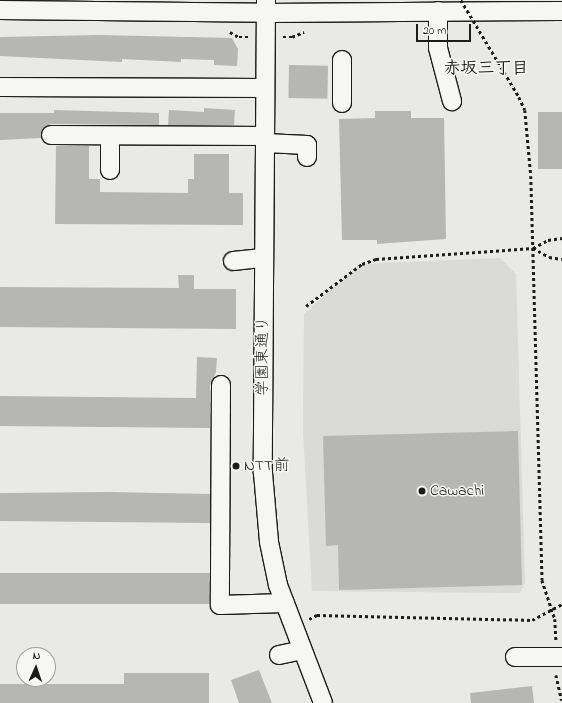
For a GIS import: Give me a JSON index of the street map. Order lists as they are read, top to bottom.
{
  "streets": {
    "street": ["学園東通り"]
  },
  "districts": ["赤坂三丁目"],
  "places": ["NTT前", "Cawachi"],
  "scale_bar": "20 m",
  "north": "top"
}
